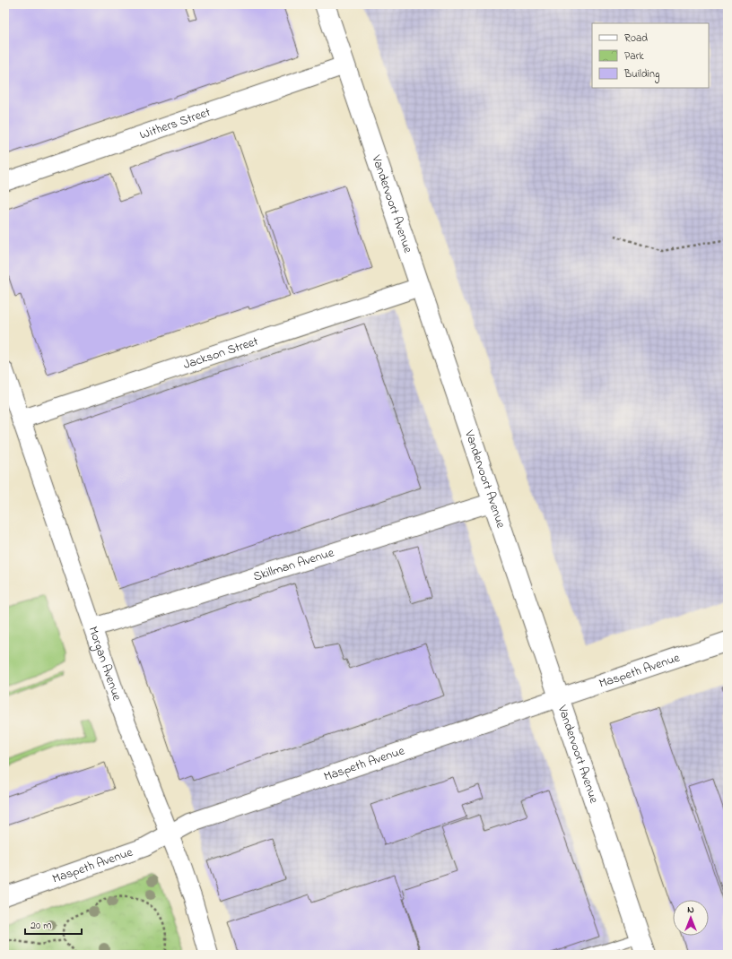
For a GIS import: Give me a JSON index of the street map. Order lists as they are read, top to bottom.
{
  "streets": {
    "main road": ["Vandervoort Avenue"],
    "street": [
      "Withers Street",
      "Jackson Street",
      "Skillman Avenue",
      "Morgan Avenue",
      "Maspeth Avenue"
    ]
  },
  "crossings": [
    ["Withers Street", "Vandervoort Avenue"],
    ["Vandervoort Avenue", "Jackson Street"],
    ["Vandervoort Avenue", "Skillman Avenue"],
    ["Vandervoort Avenue", "Maspeth Avenue"],
    ["Jackson Street", "Morgan Avenue"],
    ["Skillman Avenue", "Morgan Avenue"],
    ["Morgan Avenue", "Maspeth Avenue"]
  ],
  "legend": ["Road", "Park", "Building"],
  "scale_bar": "20 m",
  "north": "top"
}
